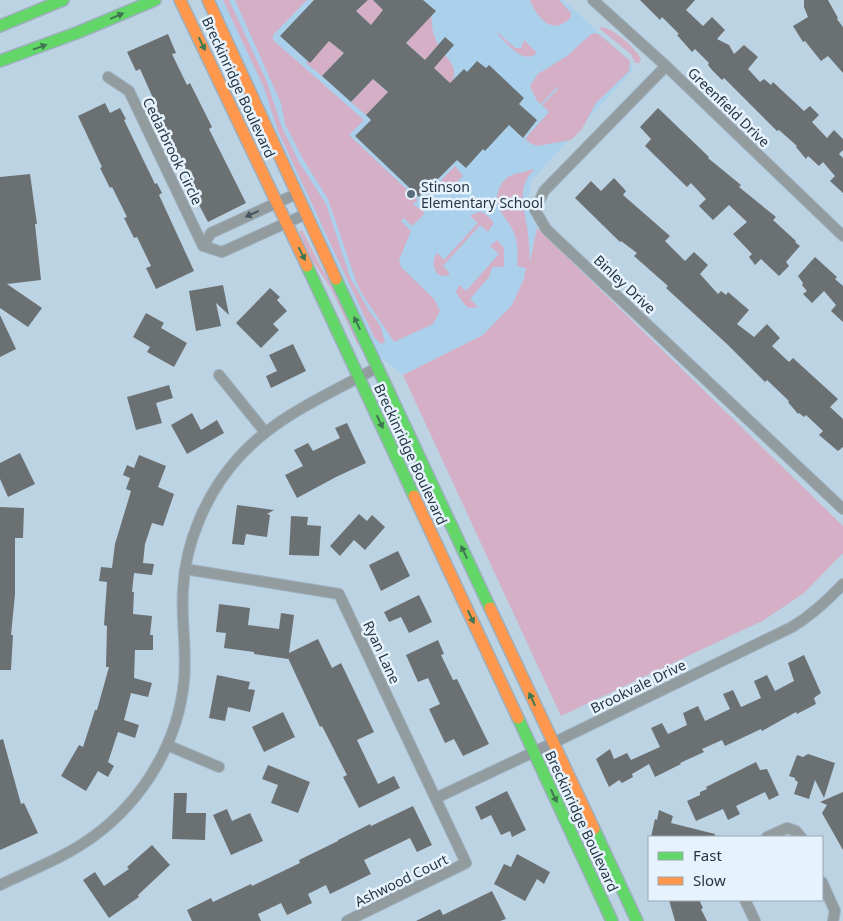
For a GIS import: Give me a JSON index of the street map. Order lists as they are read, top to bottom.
{
  "streets": {
    "street": [
      "Breckinridge Boulevard",
      "Greenfield Drive",
      "Cedarbrook Circle",
      "Binley Drive",
      "Ryan Lane",
      "Brookvale Drive",
      "Ashwood Court"
    ]
  },
  "crossings": [
    ["Breckinridge Boulevard", "Brookvale Drive"],
    ["Greenfield Drive", "Binley Drive"],
    ["Ryan Lane", "Brookvale Drive"],
    ["Ryan Lane", "Ashwood Court"]
  ],
  "places": ["Stinson Elementary School"],
  "legend": ["Fast", "Slow"]
}
